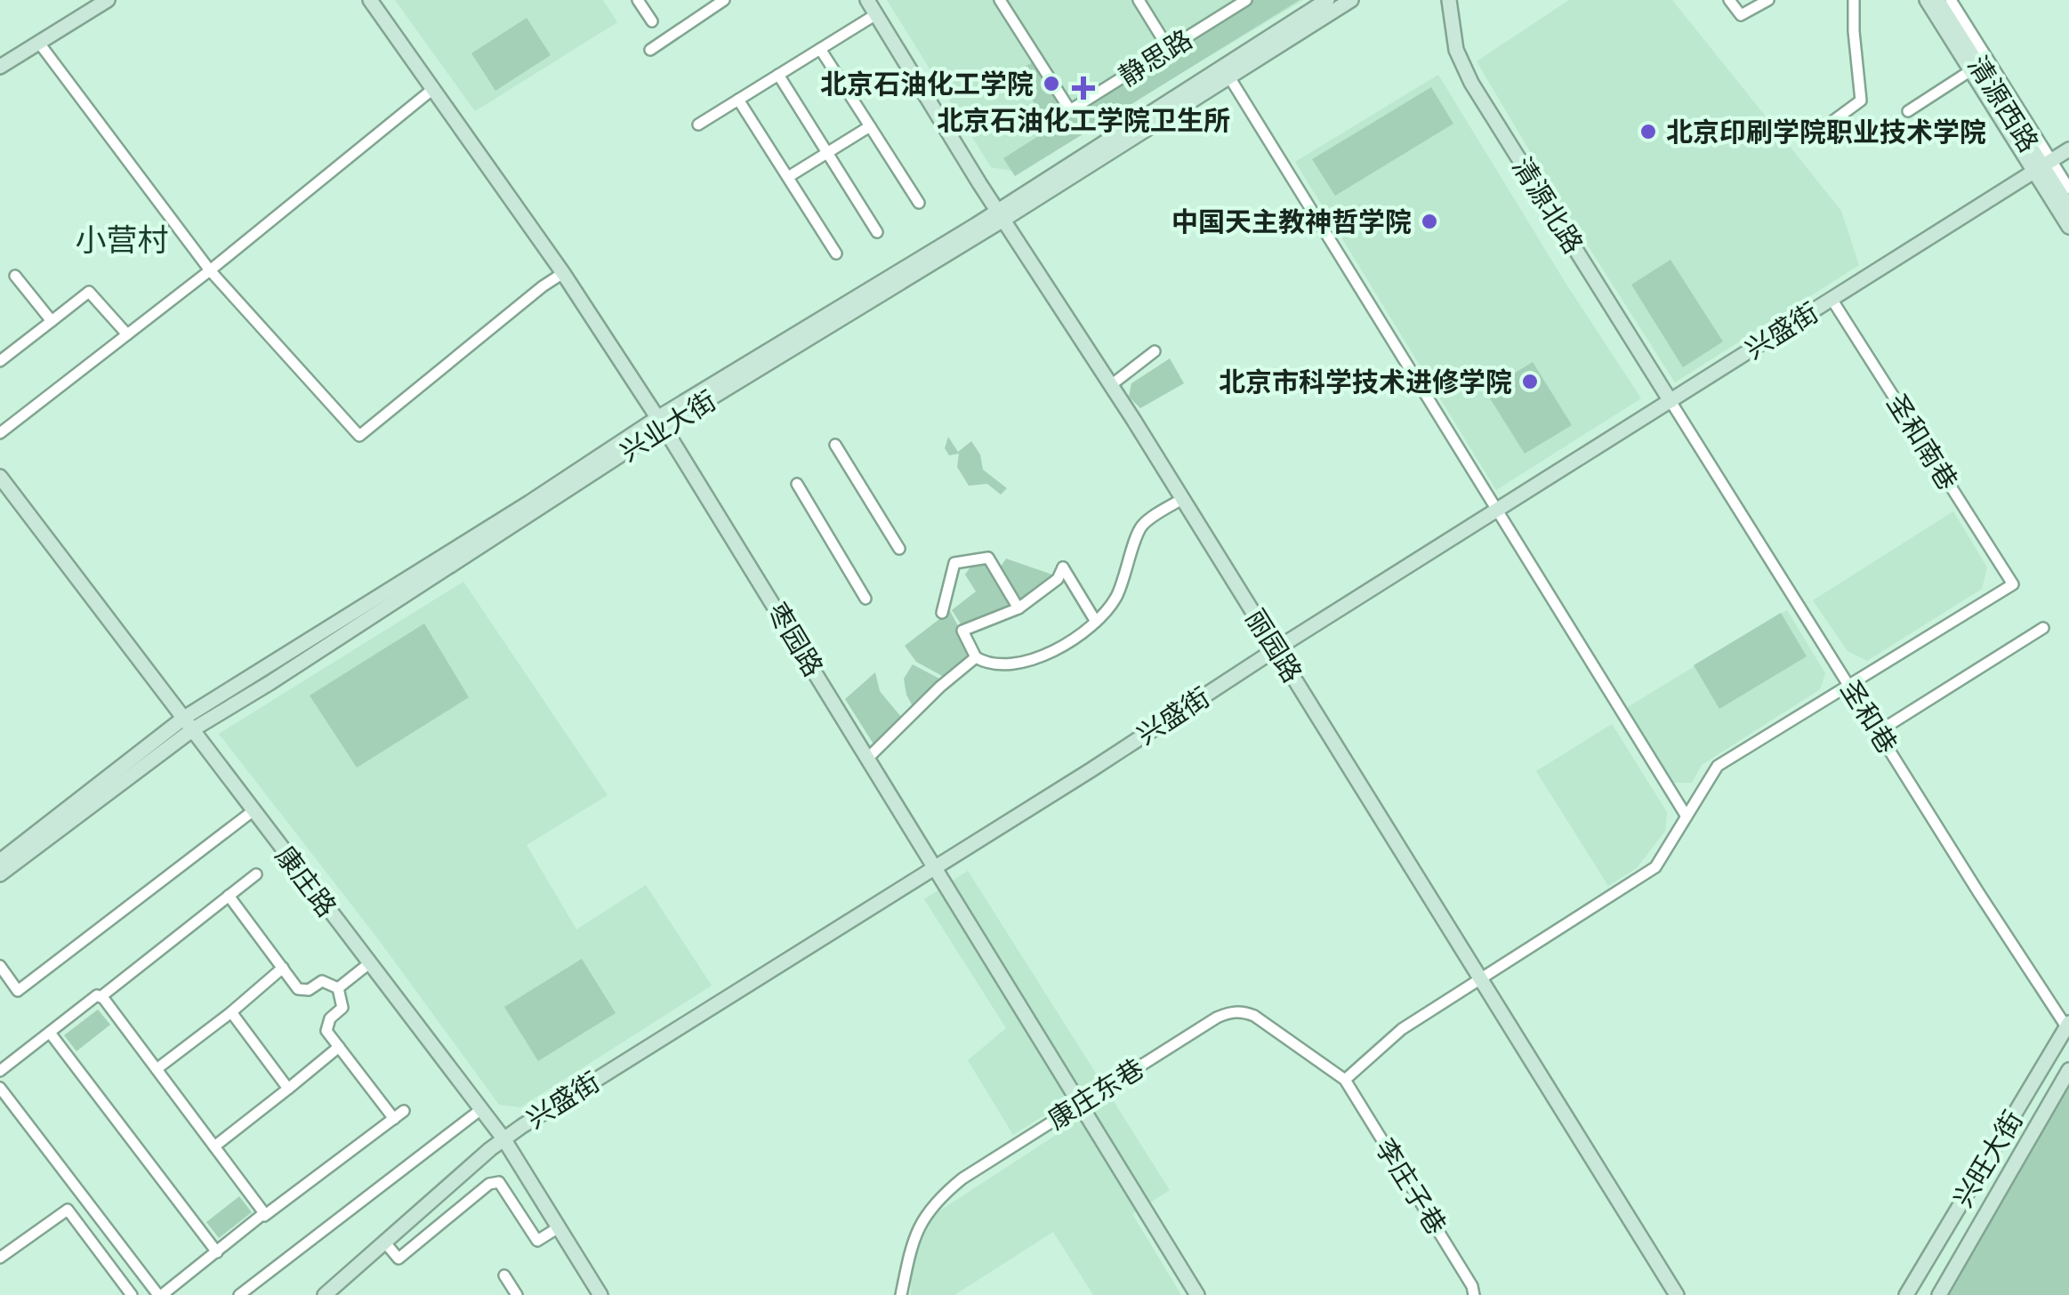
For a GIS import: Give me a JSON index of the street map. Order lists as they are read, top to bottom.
{
  "streets": {
    "street": [
      "静思路",
      "清源西路",
      "清源北路",
      "兴盛街",
      "兴业大街",
      "圣和南巷",
      "枣园路",
      "丽园路",
      "圣和巷",
      "康庄路",
      "康庄东巷",
      "兴旺大街",
      "李庄子巷"
    ]
  },
  "crossings": [
    ["清源西路", "兴盛街"],
    ["清源北路", "兴盛街"],
    ["清源北路", "圣和巷"],
    ["兴盛街", "圣和南巷"],
    ["兴盛街", "枣园路"],
    ["兴盛街", "丽园路"],
    ["兴盛街", "圣和巷"],
    ["兴盛街", "康庄路"],
    ["兴业大街", "枣园路"],
    ["兴业大街", "丽园路"],
    ["兴业大街", "康庄路"],
    ["圣和南巷", "圣和巷"],
    ["枣园路", "康庄东巷"],
    ["圣和巷", "兴旺大街"],
    ["康庄东巷", "李庄子巷"]
  ],
  "districts": ["小营村"],
  "places": {
    "other": [
      "北京石油化工学院",
      "北京印刷学院职业技术学院",
      "中国天主教神哲学院",
      "北京市科学技术进修学院"
    ],
    "health": ["北京石油化工学院卫生所"]
  }
}
